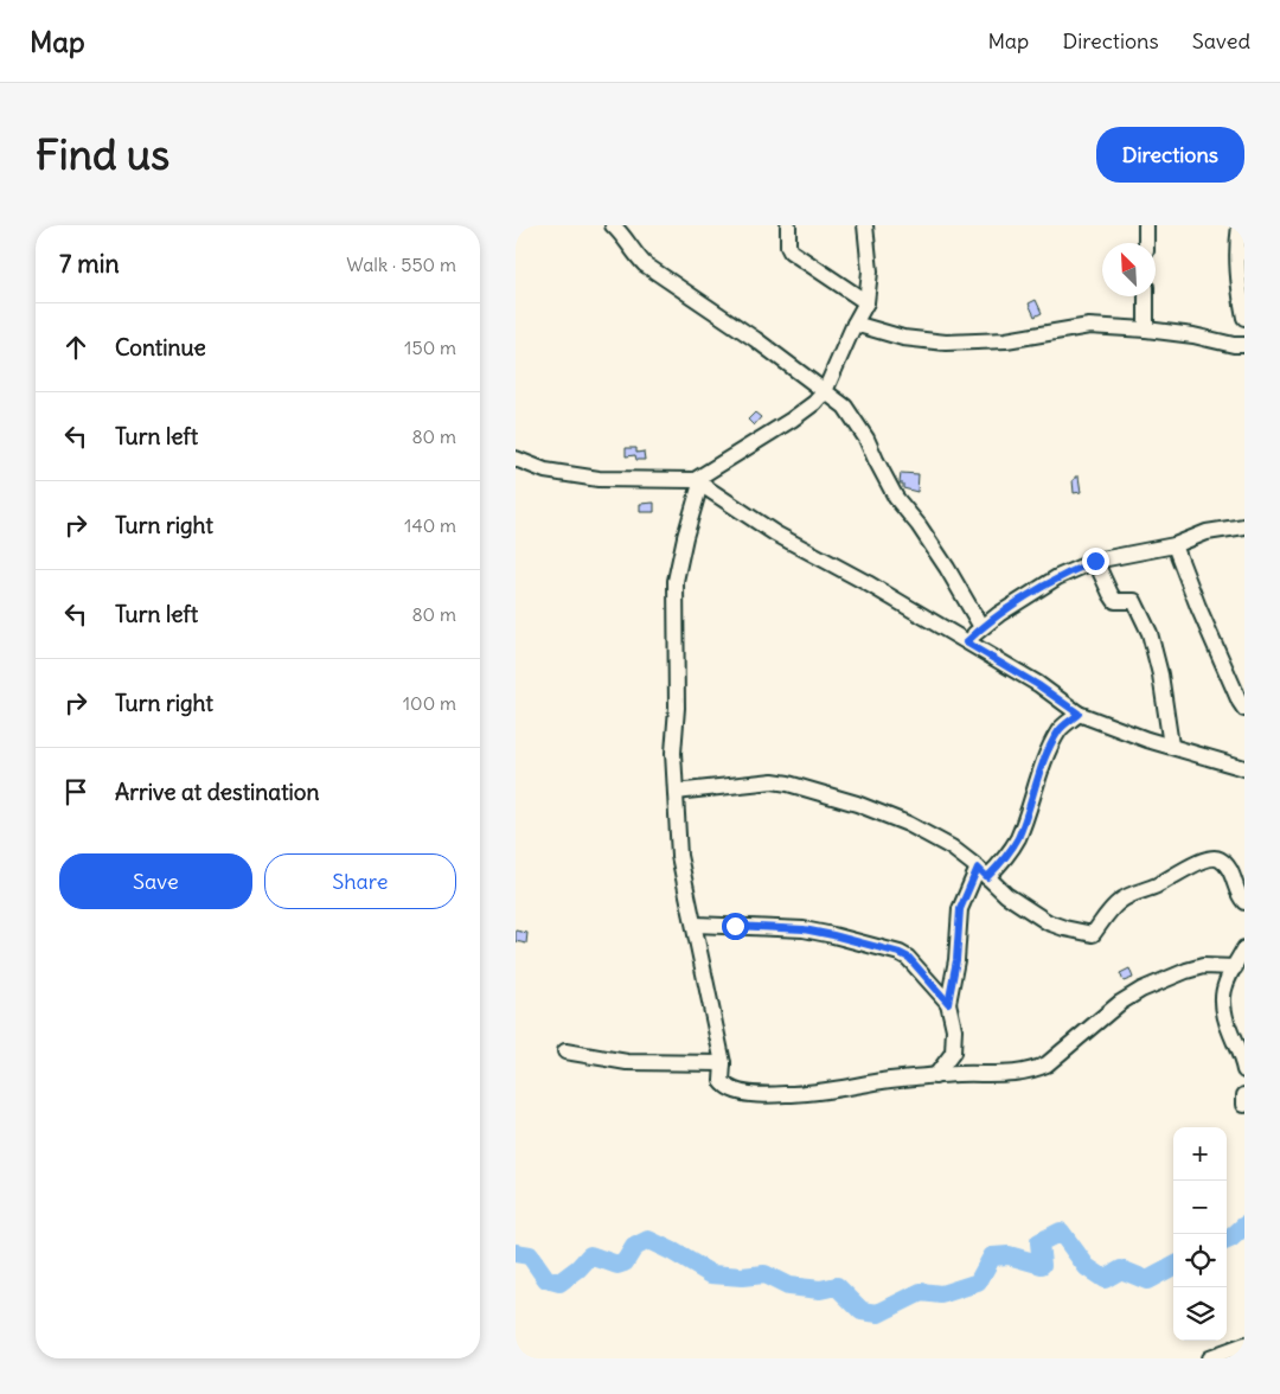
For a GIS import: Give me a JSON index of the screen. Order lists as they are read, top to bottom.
{
  "north": "top left",
  "page": {
    "header": "Map",
    "nav": ["Map", "Directions", "Saved"],
    "buttons": [
      "Directions",
      ["Save", "Share"]
    ],
    "title": "Find us",
    "heading": ["7 min", "Walk · 550 m"],
    "list": [
      ["Continue", "150 m"],
      ["Turn left", "80 m"],
      ["Turn right", "140 m"],
      ["Turn left", "80 m"],
      ["Turn right", "100 m"],
      "Arrive at destination"
    ],
    "map_buttons": ["+", "−"]
  }
}
